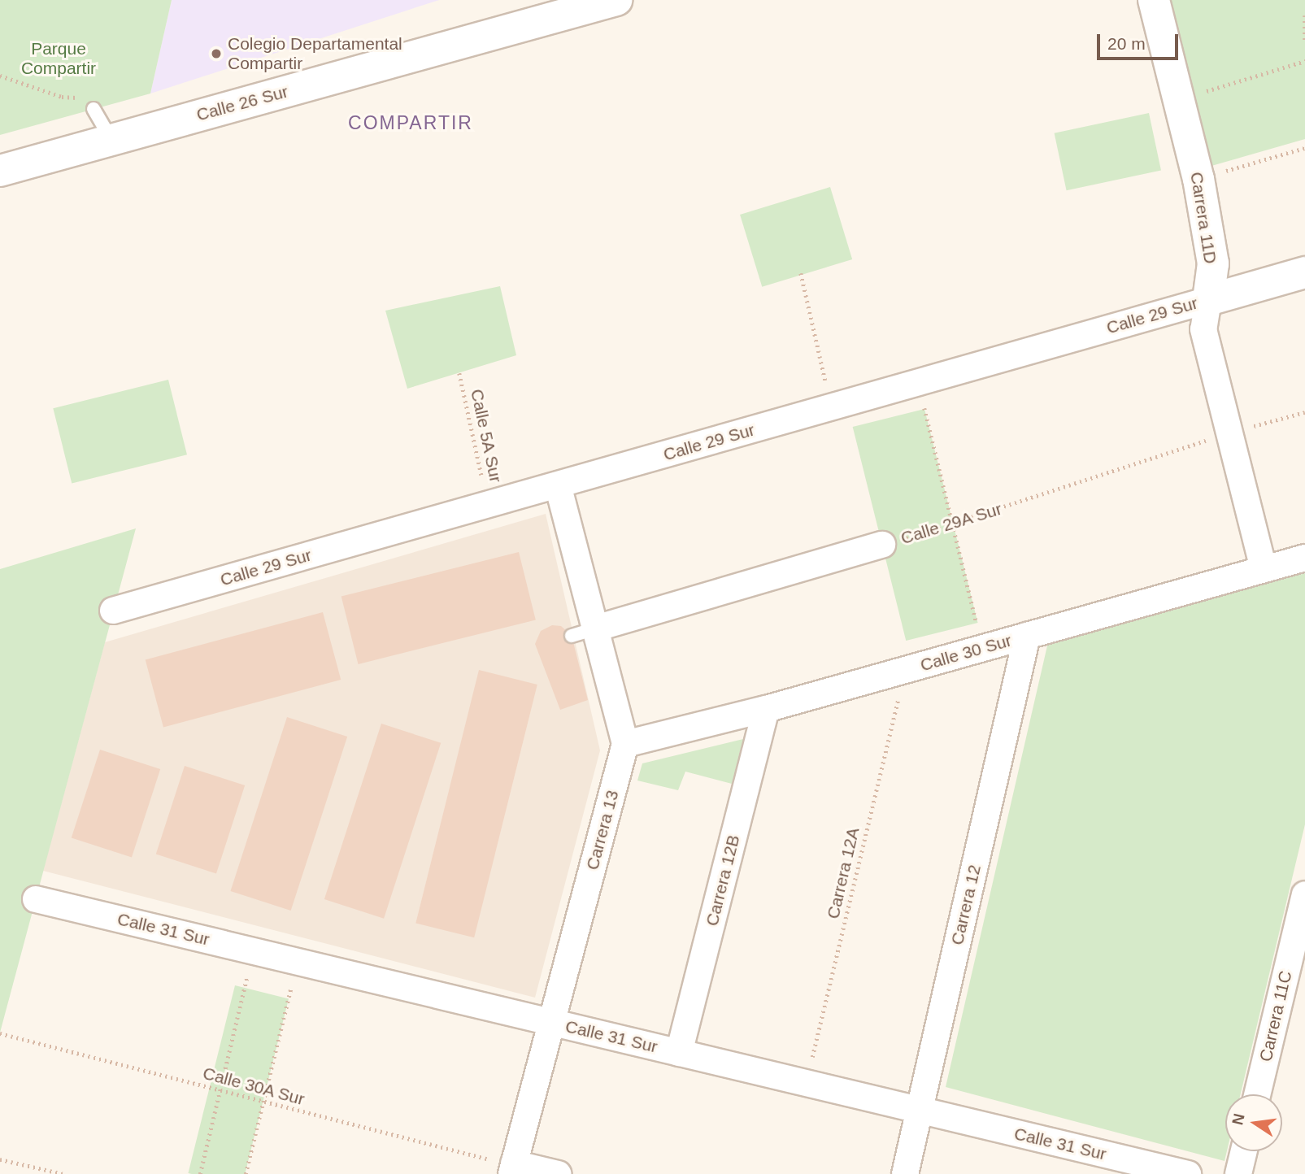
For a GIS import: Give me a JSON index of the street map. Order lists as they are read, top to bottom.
{
  "streets": {
    "street": [
      "Calle 26 Sur",
      "Carrera 11D",
      "Calle 29 Sur",
      "Calle 29A Sur",
      "Calle 30 Sur",
      "Carrera 13",
      "Carrera 12B",
      "Carrera 12",
      "Calle 31 Sur",
      "Carrera 11C"
    ],
    "path": ["Calle 5A Sur", "Carrera 12A", "Calle 30A Sur"]
  },
  "crossings": [
    ["Carrera 11D", "Calle 29 Sur"],
    ["Carrera 11D", "Calle 29A Sur"],
    ["Carrera 11D", "Calle 30 Sur"],
    ["Calle 29 Sur", "Calle 5A Sur"],
    ["Calle 29 Sur", "Carrera 13"],
    ["Calle 29A Sur", "Carrera 13"],
    ["Calle 30 Sur", "Carrera 13"],
    ["Calle 30 Sur", "Carrera 12A"],
    ["Calle 30 Sur", "Carrera 12B"],
    ["Calle 30 Sur", "Carrera 12"],
    ["Carrera 13", "Calle 31 Sur"],
    ["Carrera 13", "Calle 30A Sur"],
    ["Carrera 12A", "Calle 31 Sur"],
    ["Carrera 12B", "Calle 31 Sur"],
    ["Carrera 12", "Calle 31 Sur"]
  ],
  "districts": ["COMPARTIR"],
  "parks": ["Parque Compartir"],
  "places": ["Colegio Departamental Compartir"],
  "scale_bar": "20 m",
  "north": "left"
}
